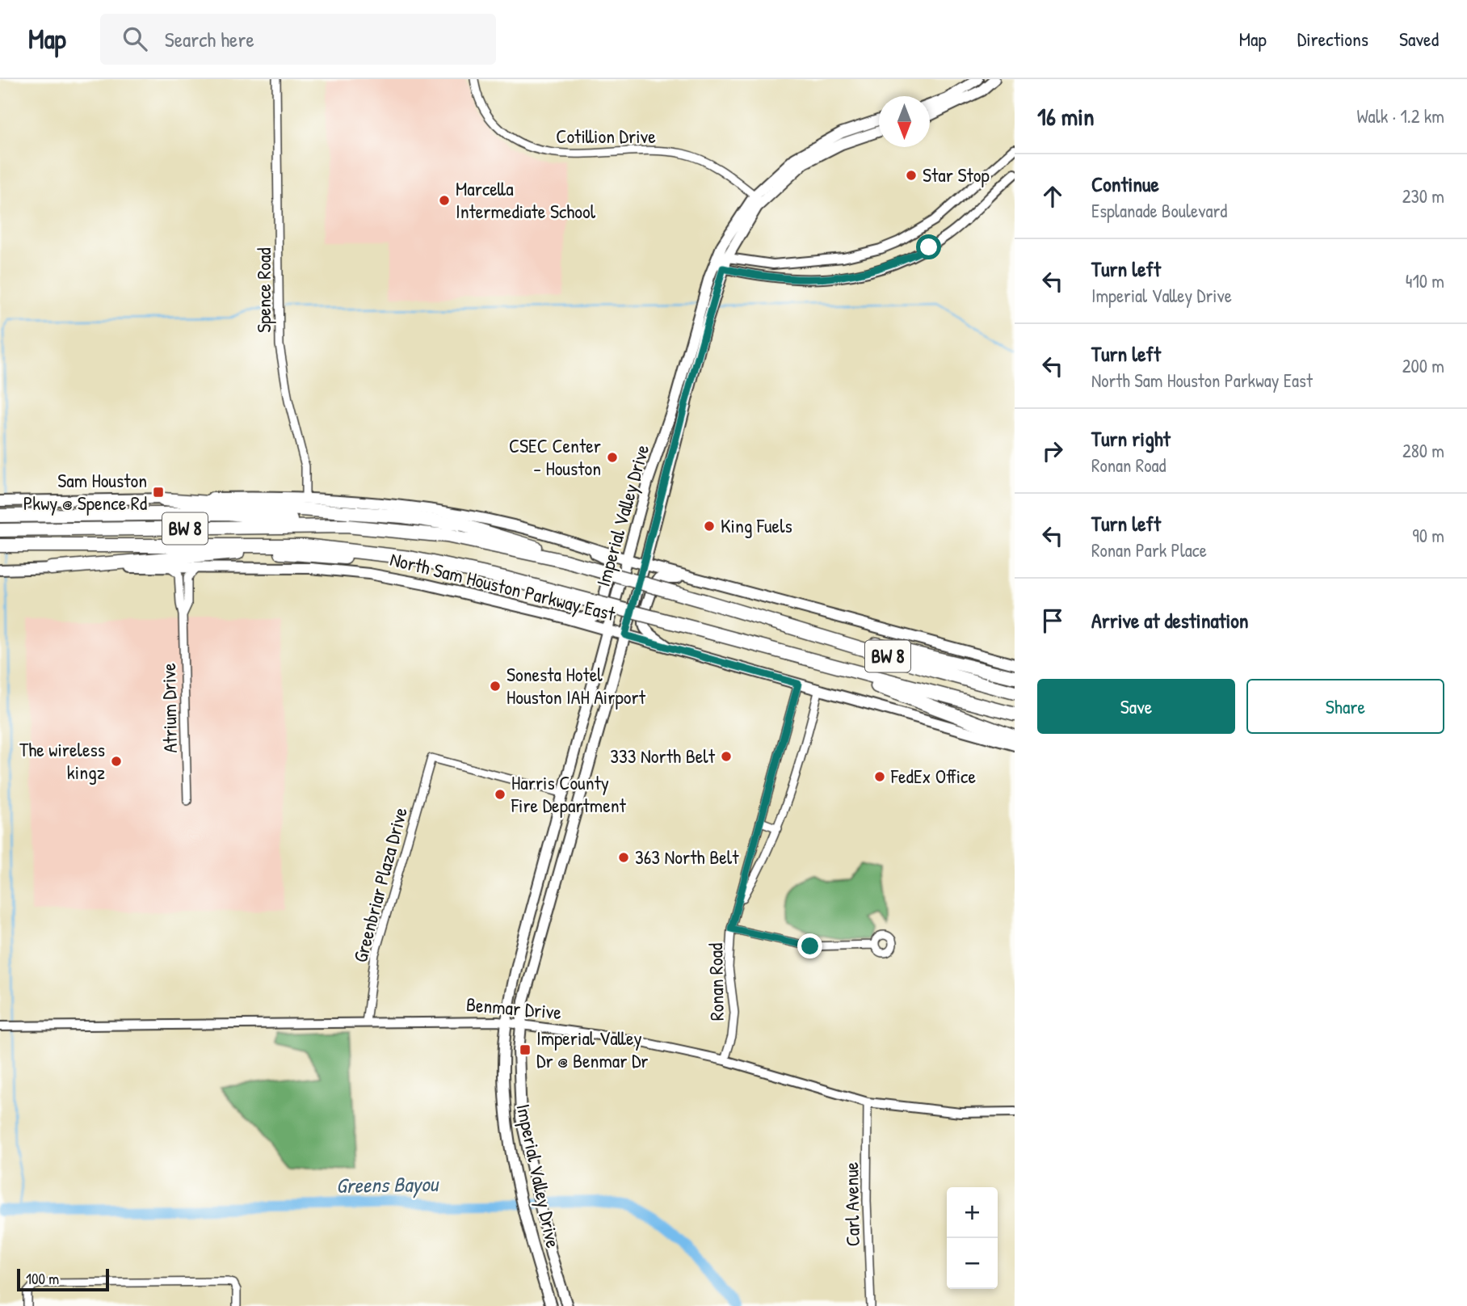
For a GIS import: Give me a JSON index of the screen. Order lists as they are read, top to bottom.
{
  "streets": {
    "highway": ["BW 8", "North Sam Houston Parkway East"],
    "main road": ["Imperial Valley Drive"],
    "street": [
      "Cotillion Drive",
      "Spence Road",
      "Atrium Drive",
      "Greenbriar Plaza Drive",
      "Ronan Road",
      "Benmar Drive",
      "Carl Avenue"
    ]
  },
  "crossings": [
    ["Cotillion Drive", "Imperial Valley Drive"],
    ["Imperial Valley Drive", "North Sam Houston Parkway East"],
    ["Imperial Valley Drive", "Greenbriar Plaza Drive"],
    ["Imperial Valley Drive", "Benmar Drive"],
    ["North Sam Houston Parkway East", "Atrium Drive"],
    ["North Sam Houston Parkway East", "Ronan Road"],
    ["Greenbriar Plaza Drive", "Benmar Drive"],
    ["Ronan Road", "Benmar Drive"],
    ["Benmar Drive", "Carl Avenue"]
  ],
  "water": ["Greens Bayou"],
  "places": {
    "other": [
      "Star Stop",
      "Marcella Intermediate School",
      "CSEC Center - Houston",
      "King Fuels",
      "Sonesta Hotel Houston IAH Airport",
      "333 North Belt",
      "The wireless kingz",
      "FedEx Office",
      "Harris County Fire Department",
      "363 North Belt"
    ],
    "transit": ["Sam Houston Pkwy @ Spence Rd", "Imperial Valley Dr @ Benmar Dr"]
  },
  "scale_bar": "100 m",
  "north": "bottom",
  "page": {
    "header": "Map",
    "search": "Search here",
    "nav": ["Map", "Directions", "Saved"],
    "heading": ["16 min", "Walk · 1.2 km"],
    "list": [
      ["Continue", "Esplanade Boulevard", "230 m"],
      ["Turn left", "Imperial Valley Drive", "410 m"],
      ["Turn left", "North Sam Houston Parkway East", "200 m"],
      ["Turn right", "Ronan Road", "280 m"],
      ["Turn left", "Ronan Park Place", "90 m"],
      "Arrive at destination"
    ],
    "buttons": ["Save", "Share"],
    "map_buttons": ["+", "−"],
    "scale": "100 m"
  }
}
